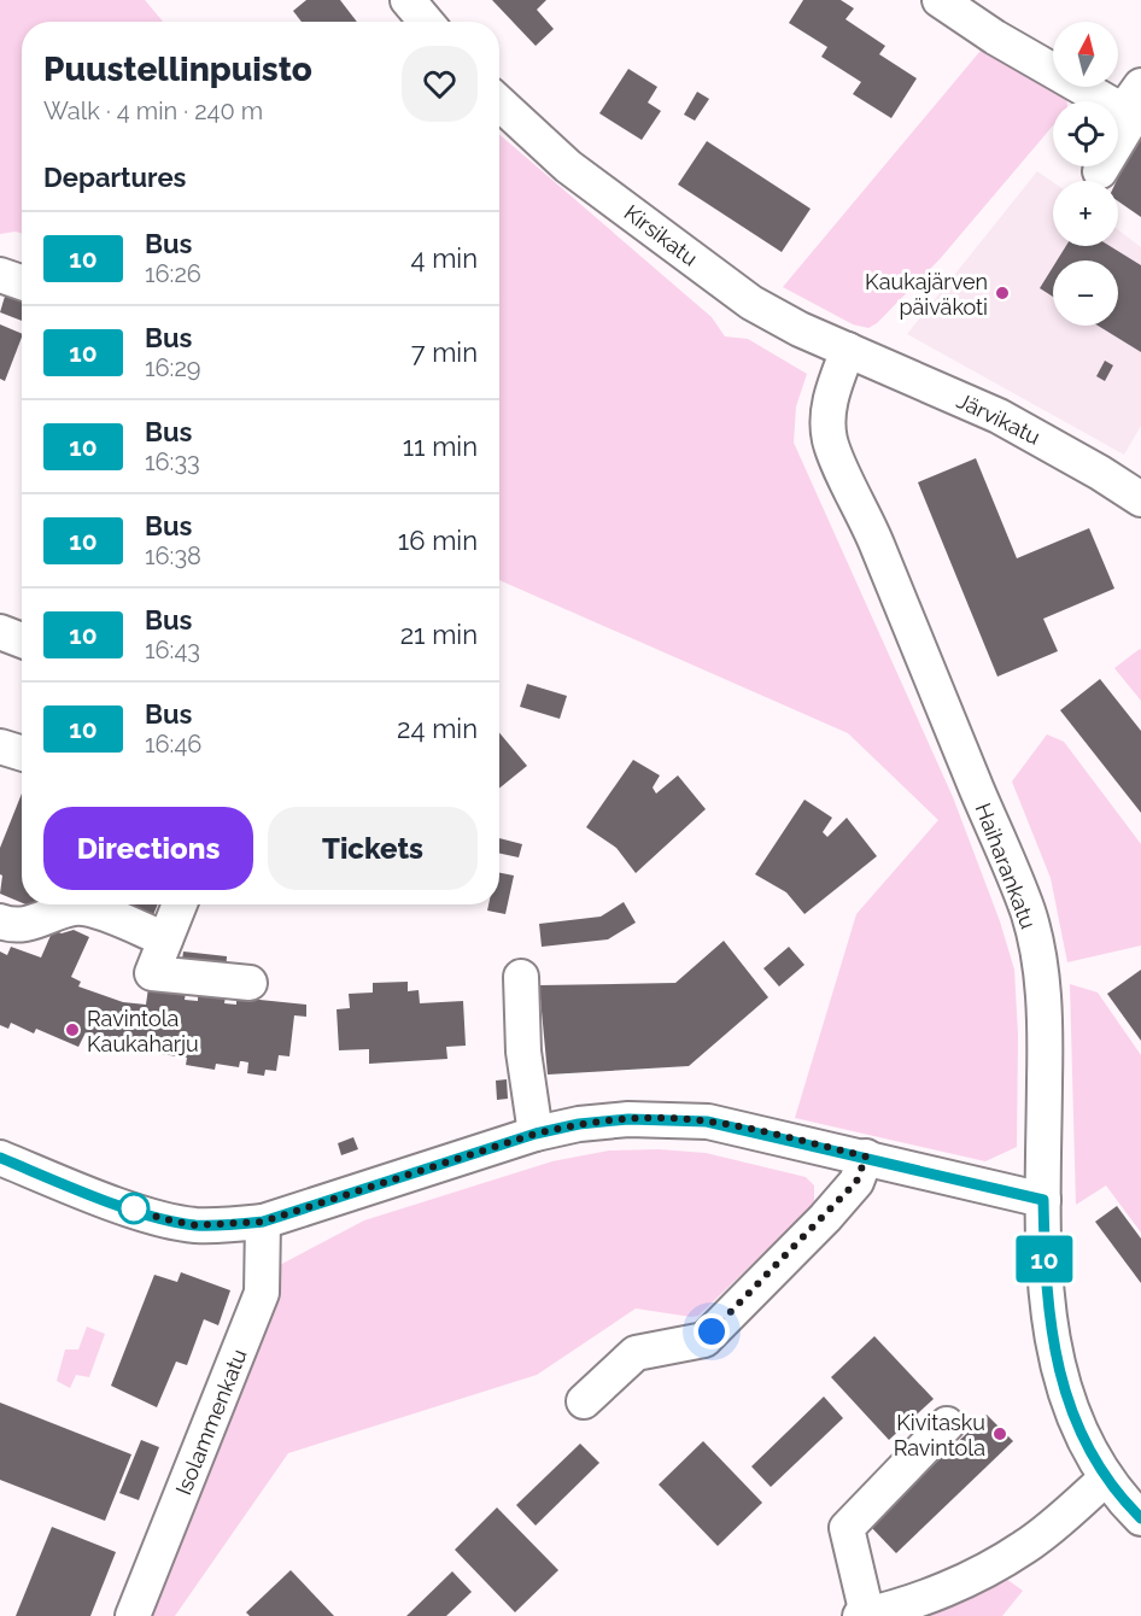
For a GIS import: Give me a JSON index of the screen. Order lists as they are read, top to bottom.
{
  "streets": {
    "street": [
      "Kirsikatu",
      "Järvikatu",
      "Haiharankatu",
      "Isolammenkatu"
    ]
  },
  "crossings": [
    ["Kirsikatu", "Järvikatu"],
    ["Kirsikatu", "Haiharankatu"],
    ["Järvikatu", "Haiharankatu"]
  ],
  "places": ["Kaukajärven päiväkoti", "Ravintola Kaukaharju", "Kivitasku Ravintola"],
  "lines": ["bus line 10"],
  "north": "top",
  "page": {
    "on_map": "10",
    "map_buttons": ["+", "−"],
    "heading": [
      ["Puustellinpuisto", "Walk · 4 min · 240 m"],
      "Departures"
    ],
    "list": [
      {
        "mark": "10",
        "name": "Bus",
        "note": "16:26",
        "value": "4 min"
      },
      {
        "mark": "10",
        "name": "Bus",
        "note": "16:29",
        "value": "7 min"
      },
      {
        "mark": "10",
        "name": "Bus",
        "note": "16:33",
        "value": "11 min"
      },
      {
        "mark": "10",
        "name": "Bus",
        "note": "16:38",
        "value": "16 min"
      },
      {
        "mark": "10",
        "name": "Bus",
        "note": "16:43",
        "value": "21 min"
      },
      {
        "mark": "10",
        "name": "Bus",
        "note": "16:46",
        "value": "24 min"
      }
    ],
    "buttons": ["Directions", "Tickets"]
  }
}
